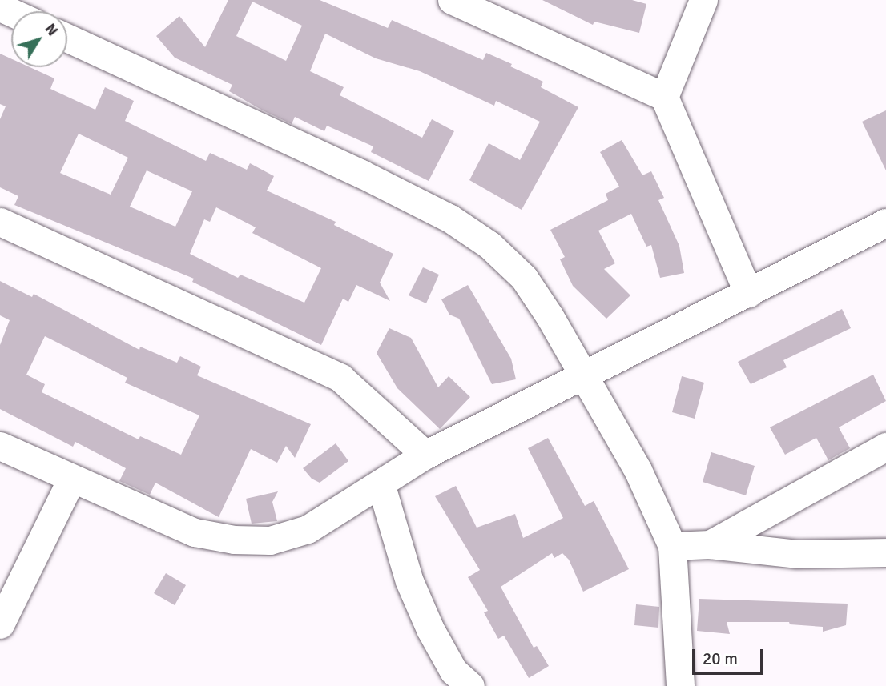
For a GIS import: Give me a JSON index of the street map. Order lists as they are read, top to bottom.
{
  "scale_bar": "20 m",
  "north": "top right"
}
